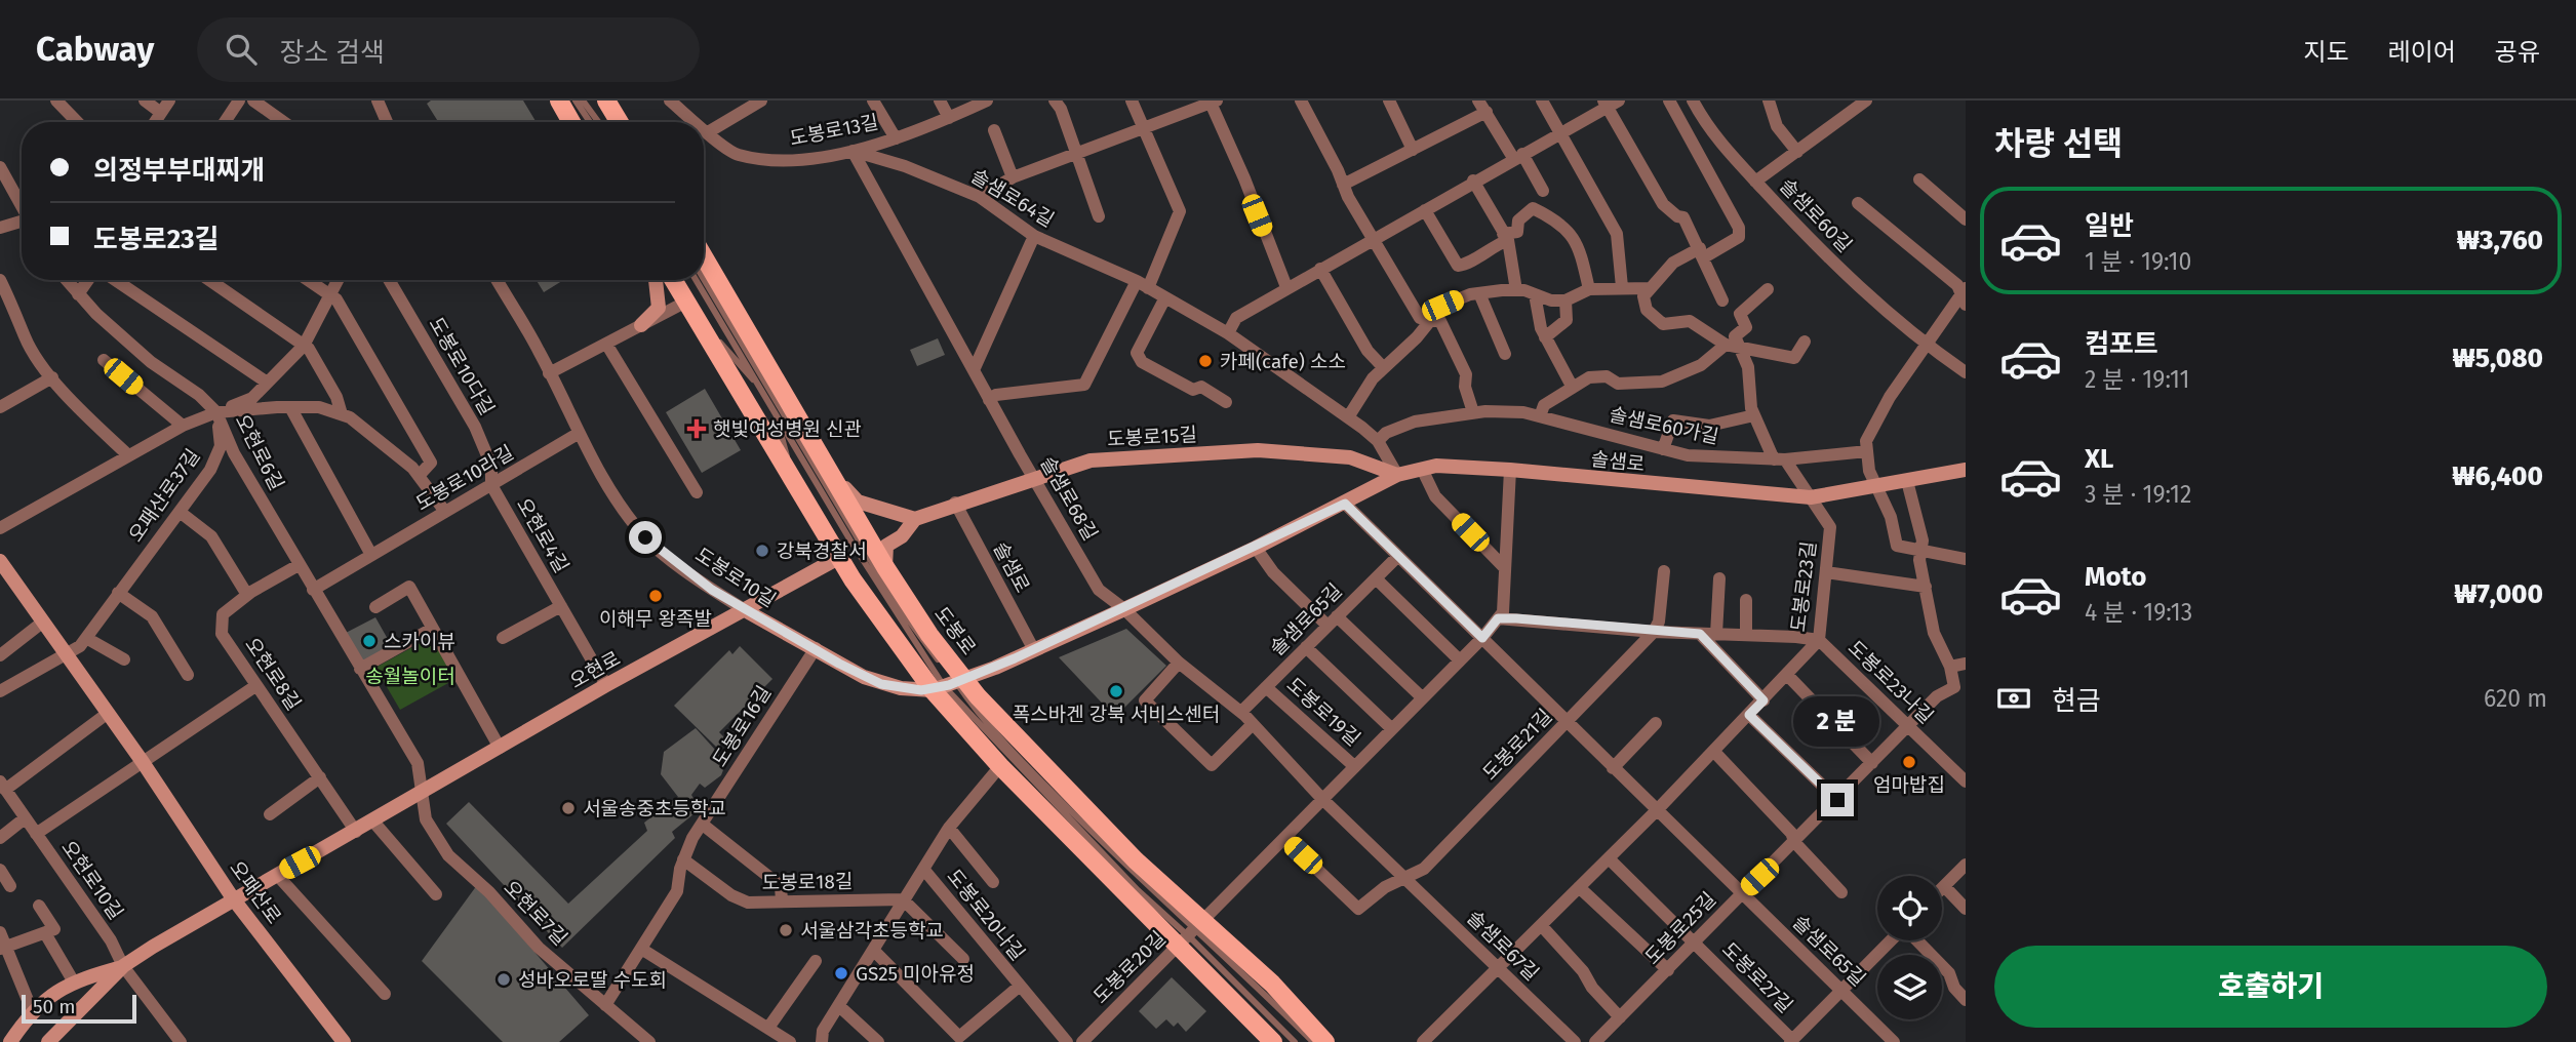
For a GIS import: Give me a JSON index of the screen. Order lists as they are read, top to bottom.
{
  "streets": {
    "main road": ["도봉로"],
    "street": [
      "도봉로13길",
      "솔샘로64길",
      "솔샘로60길",
      "도봉로10다길",
      "솔샘로60가길",
      "도봉로15길",
      "오현로6길",
      "솔샘로",
      "도봉로10라길",
      "오패산로37길",
      "솔샘로68길",
      "오현로4길",
      "도봉로10길",
      "도봉로23길",
      "솔샘로65길",
      "오현로",
      "오현로8길",
      "도봉로23나길",
      "도봉로19길",
      "도봉로16길",
      "도봉로21길",
      "오현로10길",
      "도봉로18길",
      "오패산로",
      "오현로7길",
      "도봉로20나길",
      "도봉로25길",
      "솔샘로67길",
      "도봉로20길",
      "도봉로27길"
    ]
  },
  "crossings": [
    ["도봉로13길", "솔샘로64길"],
    ["도봉로13길", "솔샘로68길"],
    ["솔샘로64길", "솔샘로60가길"],
    ["솔샘로64길", "도봉로15길"],
    ["솔샘로64길", "솔샘로"],
    ["솔샘로64길", "솔샘로68길"],
    ["도봉로10다길", "도봉로10라길"],
    ["도봉로10다길", "오현로4길"],
    ["도봉로15길", "솔샘로"],
    ["도봉로15길", "솔샘로68길"],
    ["오현로6길", "도봉로10라길"],
    ["오현로6길", "오패산로37길"],
    ["오현로6길", "오현로"],
    ["오현로6길", "오현로8길"],
    ["오현로6길", "오현로7길"],
    ["솔샘로", "솔샘로68길"],
    ["솔샘로", "도봉로10길"],
    ["솔샘로", "도봉로23길"],
    ["솔샘로", "솔샘로65길"],
    ["솔샘로", "도봉로"],
    ["솔샘로", "도봉로19길"],
    ["솔샘로", "솔샘로67길"],
    ["도봉로10라길", "오현로4길"],
    ["도봉로10라길", "도봉로10길"],
    ["오패산로37길", "오패산로"],
    ["솔샘로68길", "솔샘로67길"],
    ["오현로4길", "오현로"],
    ["도봉로10길", "도봉로"],
    ["도봉로10길", "오현로"],
    ["도봉로10길", "도봉로16길"],
    ["도봉로23길", "솔샘로65길"],
    ["도봉로23길", "도봉로23나길"],
    ["도봉로23길", "솔샘로67길"],
    ["솔샘로65길", "도봉로19길"],
    ["솔샘로65길", "도봉로21길"],
    ["솔샘로65길", "도봉로25길"],
    ["솔샘로65길", "솔샘로67길"],
    ["솔샘로65길", "도봉로27길"],
    ["도봉로", "오현로"],
    ["도봉로", "도봉로19길"],
    ["도봉로", "도봉로20길"],
    ["오현로", "오현로8길"],
    ["오현로", "오현로10길"],
    ["오현로", "오패산로"],
    ["오현로", "오현로7길"],
    ["도봉로23나길", "도봉로25길"],
    ["도봉로19길", "솔샘로67길"],
    ["도봉로19길", "도봉로20길"],
    ["도봉로16길", "도봉로18길"],
    ["도봉로16길", "오현로7길"],
    ["도봉로21길", "솔샘로67길"],
    ["도봉로25길", "도봉로27길"]
  ],
  "parks": ["송월놀이터"],
  "places": {
    "other": [
      "카페(cafe) 소소",
      "강북경찰서",
      "이해무 왕족발",
      "스카이뷰",
      "폭스바겐 강북 서비스센터",
      "엄마밥집",
      "서울송중초등학교",
      "서울삼각초등학교",
      "GS25 미아유정",
      "성바오로딸 수도회"
    ],
    "health": ["햇빛여성병원 신관"]
  },
  "scale_bar": "50 m",
  "page": {
    "header": "Cabway",
    "search": "장소 검색",
    "nav": ["지도", "레이어", "공유"],
    "heading": "차량 선택",
    "banner": ["의정부부대찌개", "도봉로23길"],
    "list": [
      {
        "name": "일반",
        "note": "1 분 · 19:10",
        "value": "₩3,760"
      },
      {
        "name": "컴포트",
        "note": "2 분 · 19:11",
        "value": "₩5,080"
      },
      {
        "name": "XL",
        "note": "3 분 · 19:12",
        "value": "₩6,400"
      },
      {
        "name": "Moto",
        "note": "4 분 · 19:13",
        "value": "₩7,000"
      }
    ],
    "pay": ["현금", "620 m"],
    "bubble": "2 분",
    "buttons": "호출하기",
    "scale": "50 m"
  }
}
